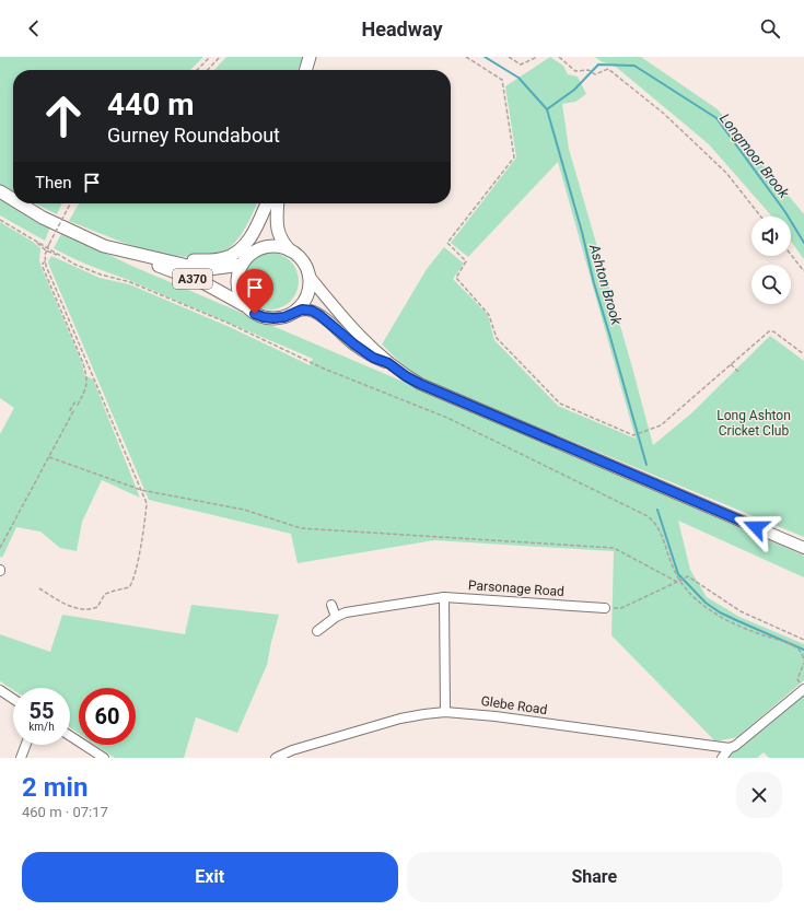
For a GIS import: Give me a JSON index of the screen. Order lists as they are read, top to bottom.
{
  "streets": {
    "highway": ["A370"],
    "street": ["Parsonage Road", "Glebe Road"]
  },
  "water": ["Longmoor Brook", "Ashton Brook"],
  "parks": ["Long Ashton Cricket Club"],
  "page": {
    "header": "Headway",
    "turn": ["440 m", "Gurney Roundabout"],
    "then": "Then",
    "speed": "55 km/h",
    "limit": "60",
    "heading": ["2 min", "460 m · 07:17"],
    "buttons": ["Exit", "Share"]
  }
}
